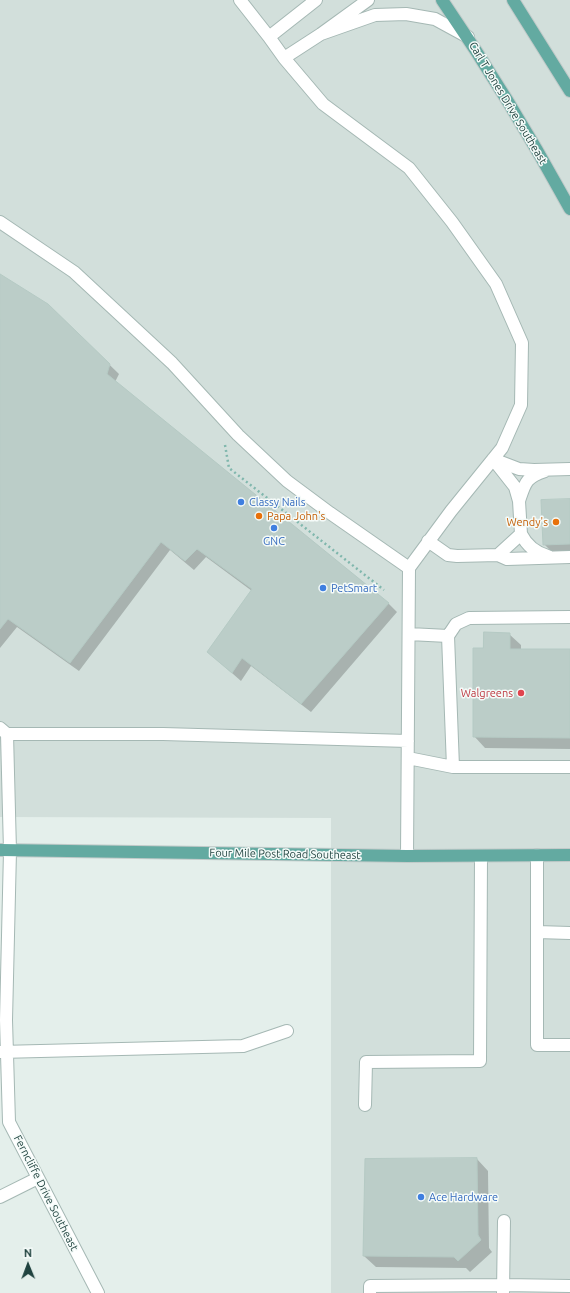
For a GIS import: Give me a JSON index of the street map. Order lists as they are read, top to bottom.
{
  "streets": {
    "main road": ["Carl T Jones Drive Southeast", "Four Mile Post Road Southeast"],
    "street": ["Ferncliffe Drive Southeast"]
  },
  "crossings": [
    ["Four Mile Post Road Southeast", "Ferncliffe Drive Southeast"]
  ],
  "places": [
    "Classy Nails",
    "Papa John's",
    "Wendy's",
    "GNC",
    "PetSmart",
    "Walgreens",
    "Ace Hardware"
  ],
  "north": "top"
}
